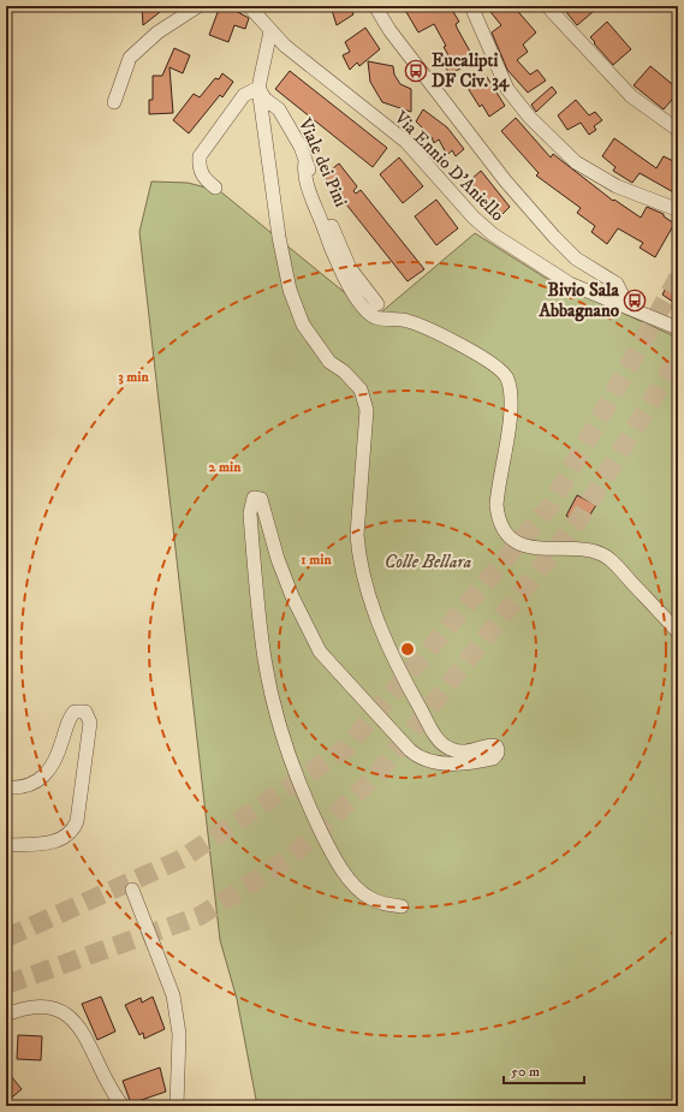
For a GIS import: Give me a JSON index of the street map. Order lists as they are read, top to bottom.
{
  "streets": {
    "street": ["Viale dei Pini", "Via Ennio D'Aniello"]
  },
  "parks": ["Colle Bellara"],
  "places": {
    "bus stop": ["Eucalipti DF Civ. 34", "Bivio Sala Abbagnano"]
  },
  "scale_bar": "50 m",
  "rings": ["3 min", "2 min", "1 min"]
}
